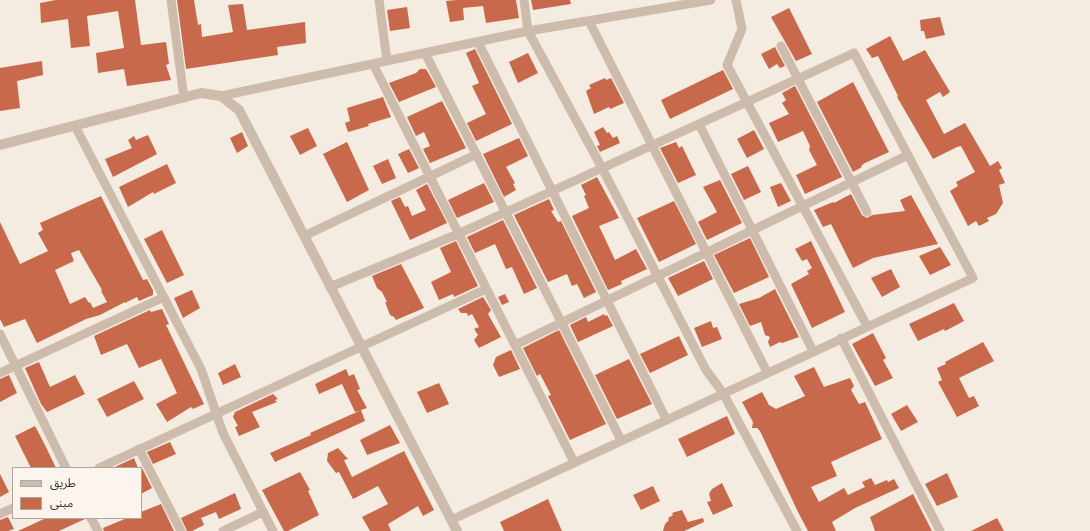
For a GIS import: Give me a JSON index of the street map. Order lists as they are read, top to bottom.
{
  "legend": ["طريق", "مبنى"]
}
